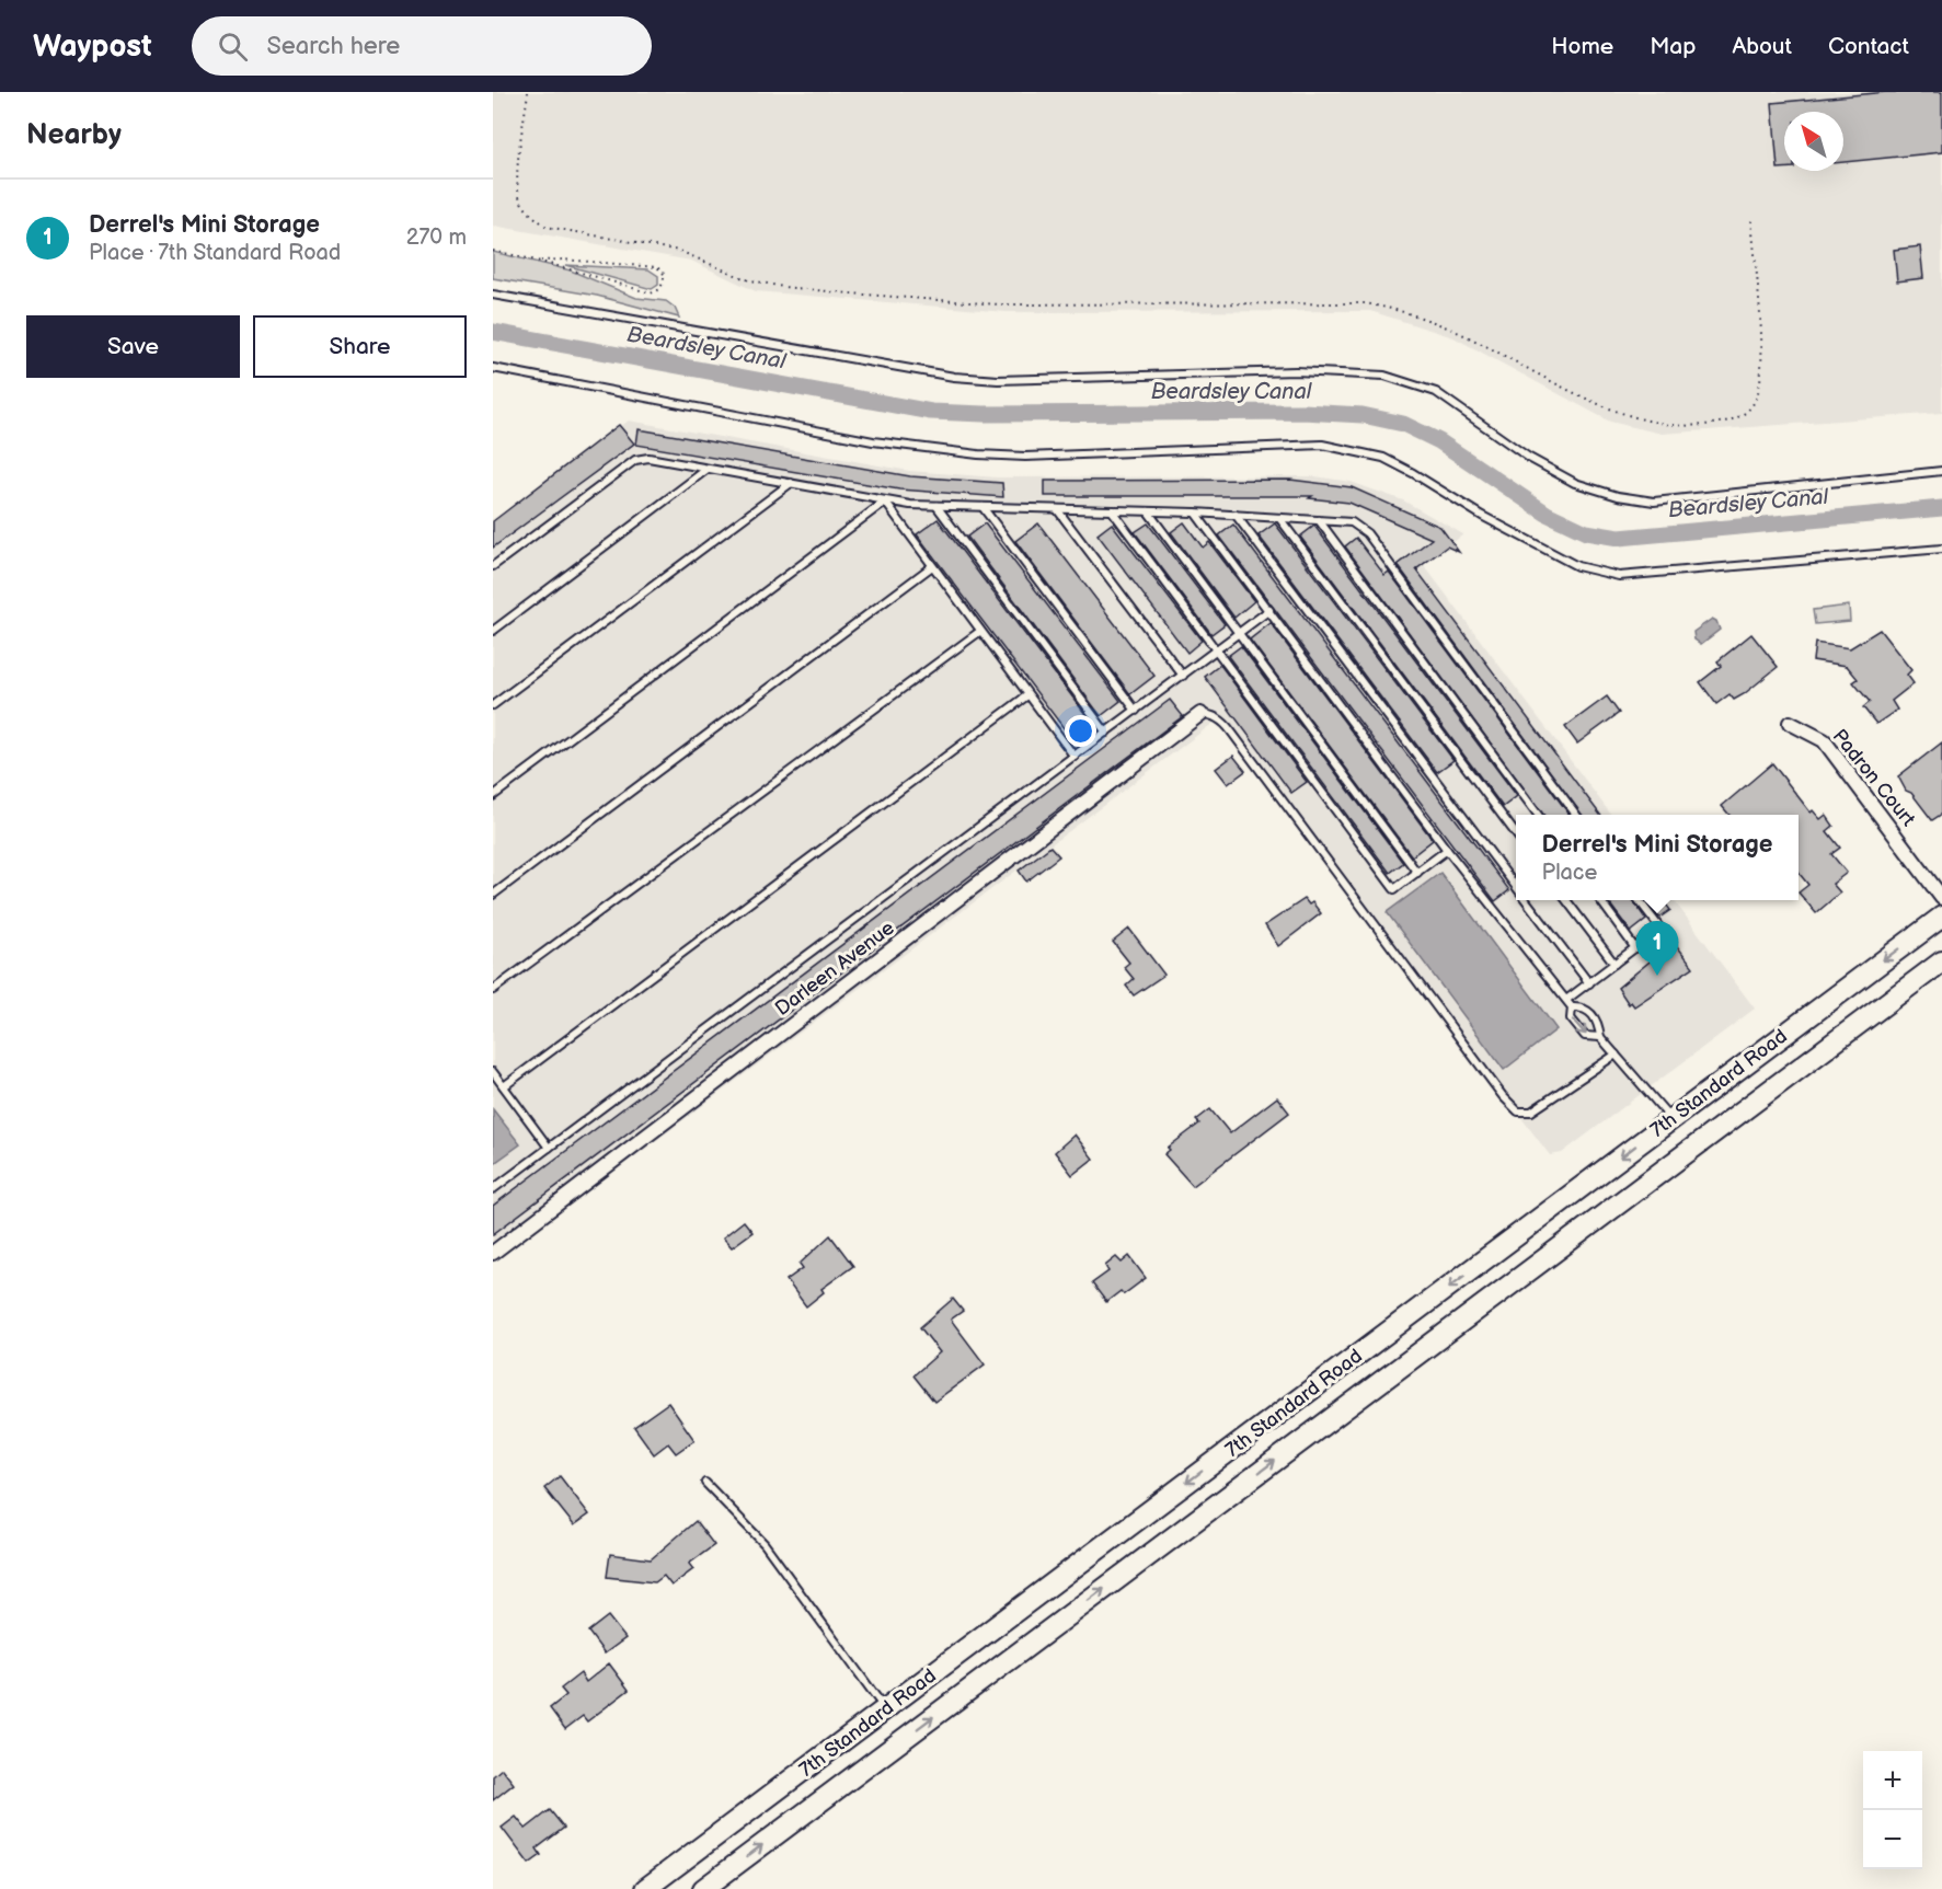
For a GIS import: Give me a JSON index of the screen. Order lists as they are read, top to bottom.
{
  "streets": {
    "main road": ["7th Standard Road"],
    "street": ["Padron Court", "Darleen Avenue"]
  },
  "water": ["Beardsley Canal"],
  "north": "top left",
  "page": {
    "header": "Waypost",
    "search": "Search here",
    "nav": [
      "Home",
      "Map",
      "About",
      "Contact"
    ],
    "heading": "Nearby",
    "list": [
      {
        "mark": "1",
        "name": "Derrel's Mini Storage",
        "note": "Place · 7th Standard Road",
        "value": "270 m"
      }
    ],
    "buttons": ["Save", "Share"],
    "popup": ["Derrel's Mini Storage", "Place"],
    "pins": "1",
    "map_buttons": ["+", "−"]
  }
}
